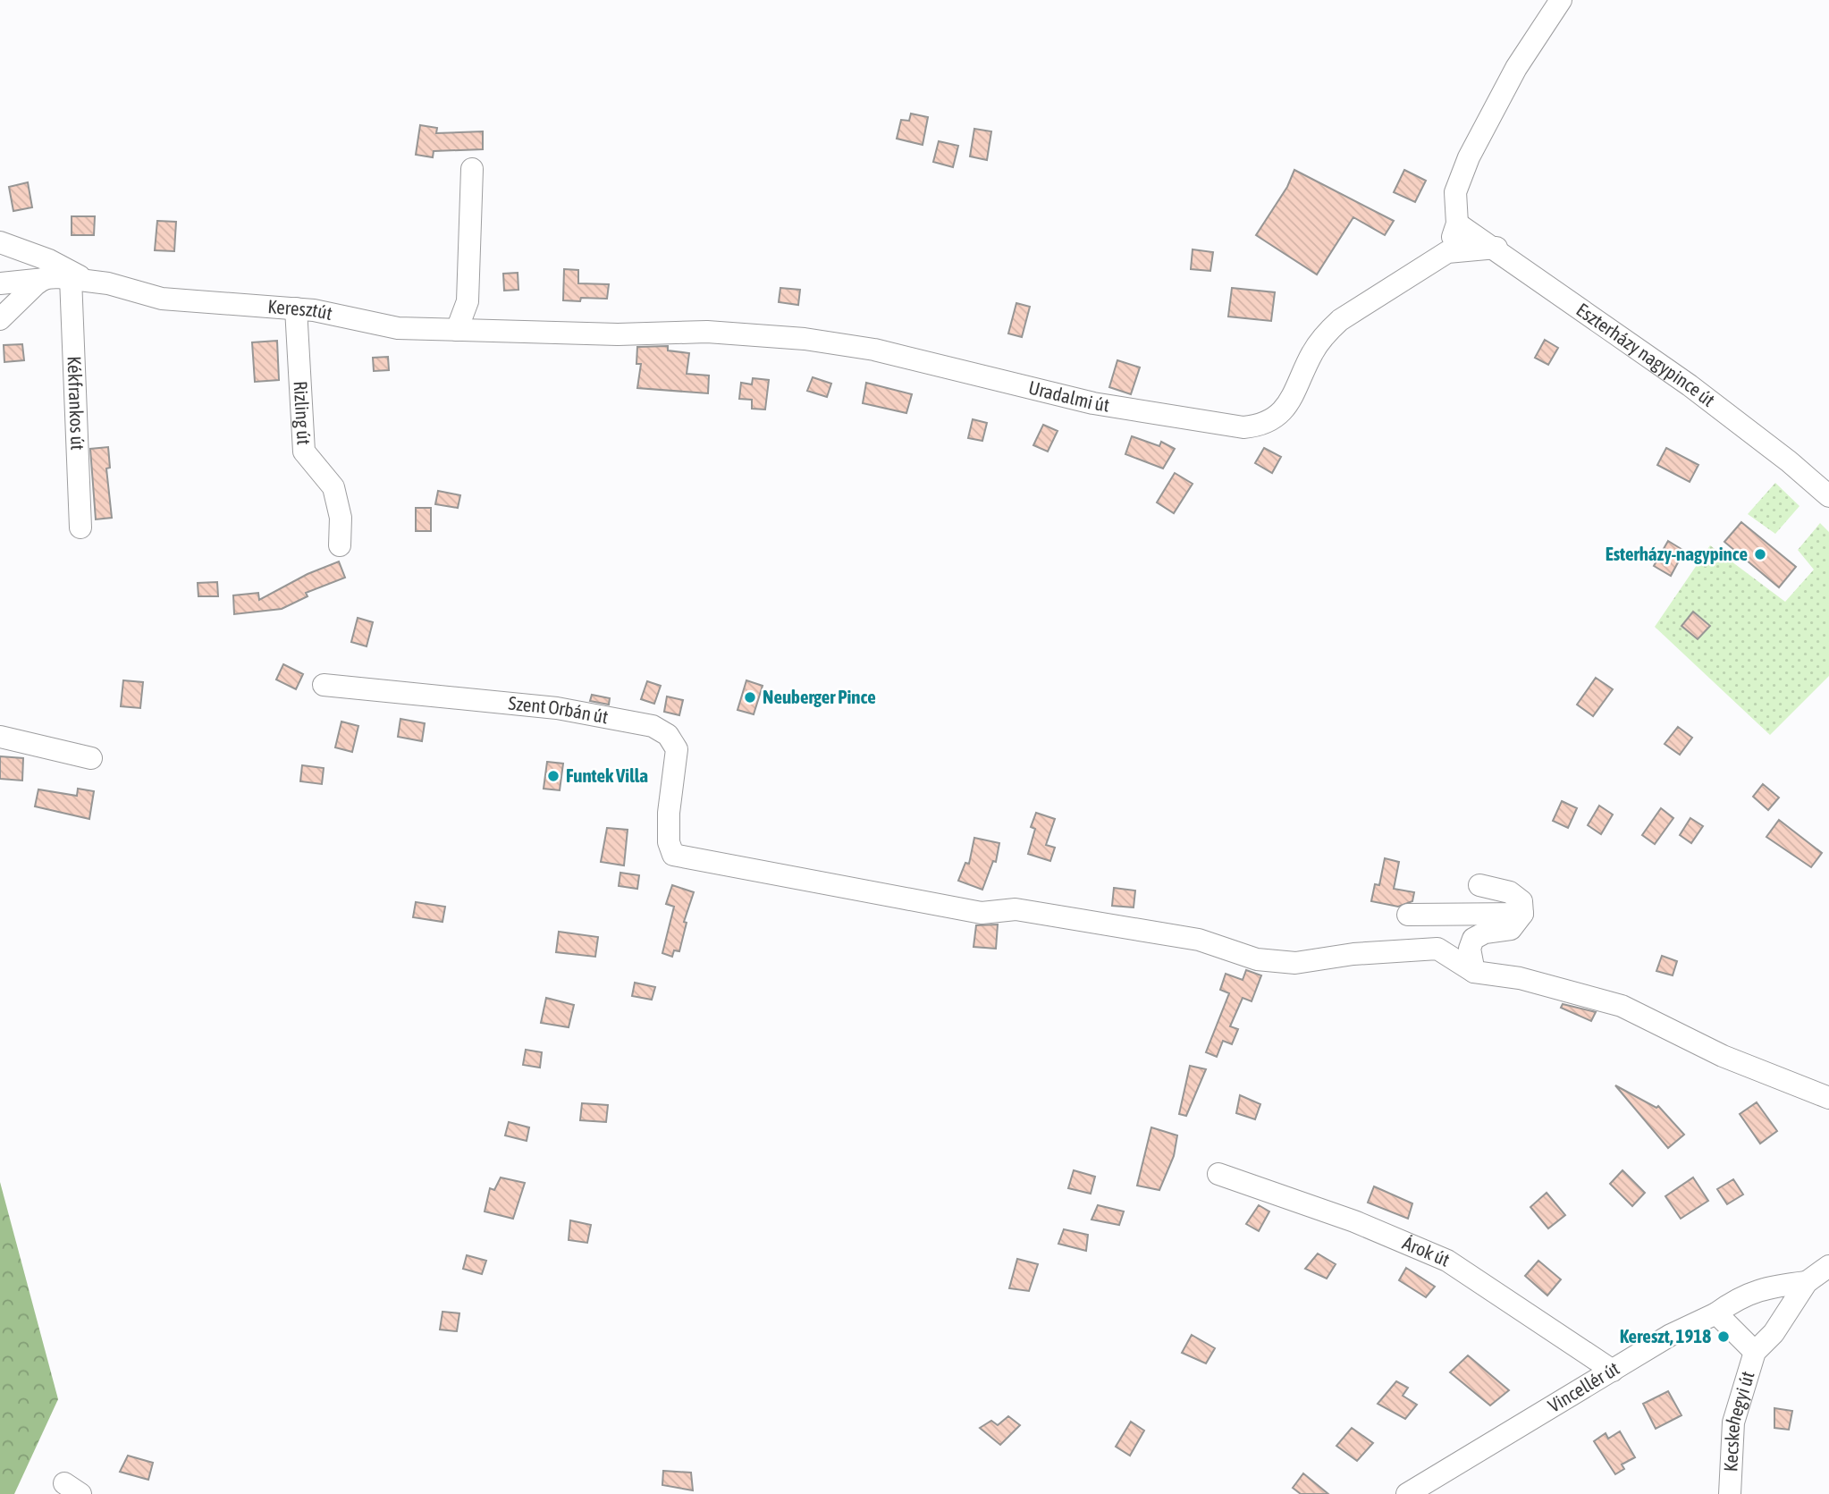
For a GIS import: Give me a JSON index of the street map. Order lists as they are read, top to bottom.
{
  "streets": {
    "street": [
      "Keresztút",
      "Eszterházy nagypince út",
      "Uradalmi út",
      "Kékfrankos út",
      "Rizling út",
      "Szent Orbán út",
      "Árok út",
      "Vincellér út",
      "Kecskehegyi út"
    ]
  },
  "crossings": [
    ["Keresztút", "Uradalmi út"],
    ["Keresztút", "Kékfrankos út"],
    ["Keresztút", "Rizling út"],
    ["Árok út", "Vincellér út"]
  ],
  "places": [
    "Esterházy-nagypince",
    "Neuberger Pince",
    "Funtek Villa",
    "Kereszt, 1918"
  ]
}
